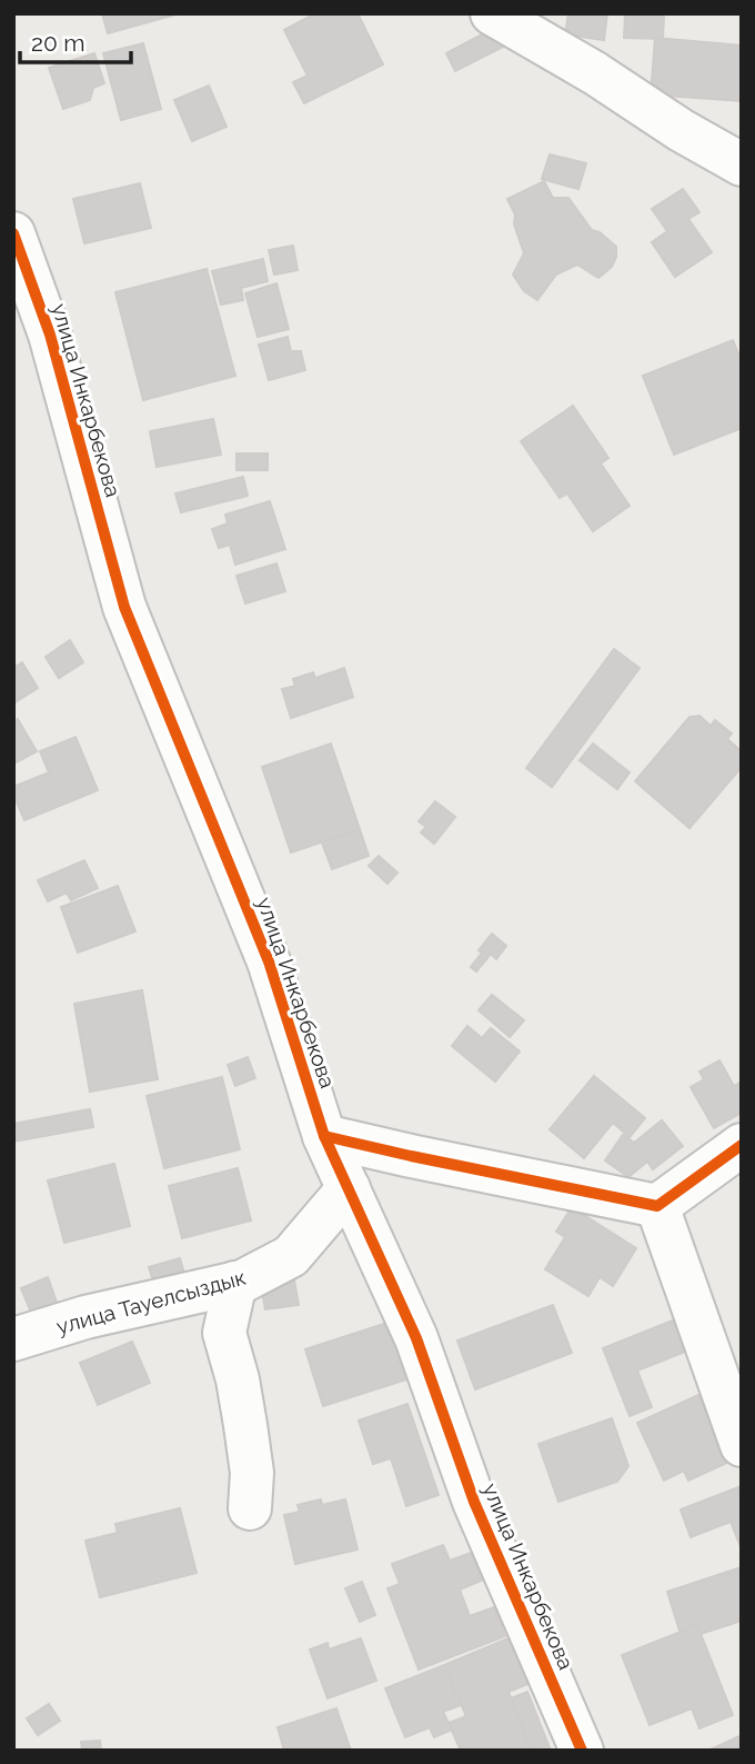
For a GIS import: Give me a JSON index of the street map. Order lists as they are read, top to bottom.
{
  "streets": {
    "street": ["улица Инкарбекова", "улица Тауелсыздык"]
  },
  "crossings": [
    ["улица Инкарбекова", "улица Тауелсыздык"]
  ],
  "scale_bar": "20 m"
}
